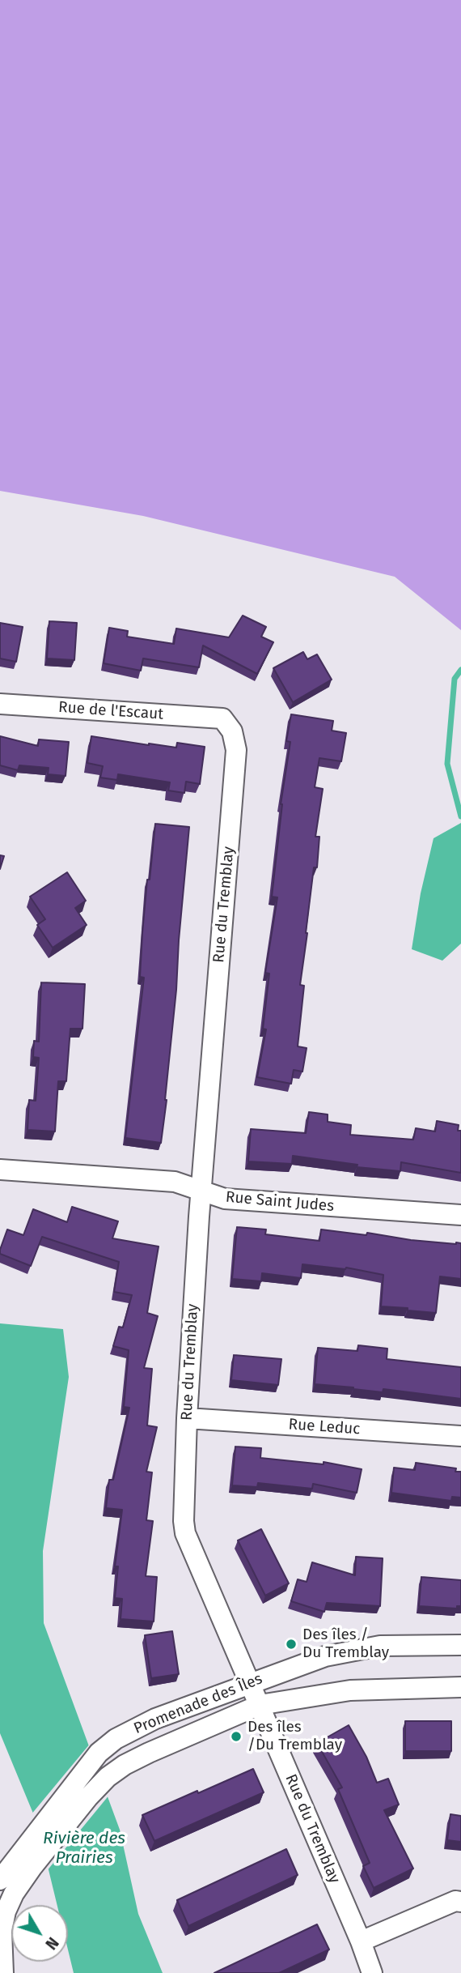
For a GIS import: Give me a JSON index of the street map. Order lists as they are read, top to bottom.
{
  "streets": {
    "street": [
      "Rue de l'Escaut",
      "Rue du Tremblay",
      "Rue Saint Judes",
      "Rue Leduc",
      "Promenade des Îles"
    ]
  },
  "crossings": [
    ["Rue de l'Escaut", "Rue du Tremblay"],
    ["Rue du Tremblay", "Rue Saint Judes"],
    ["Rue du Tremblay", "Rue Leduc"],
    ["Rue du Tremblay", "Promenade des Îles"]
  ],
  "water": ["Rivière des Prairies"],
  "places": ["Des îles / Du Tremblay", "Des îles /Du Tremblay"],
  "north": "bottom right"
}
